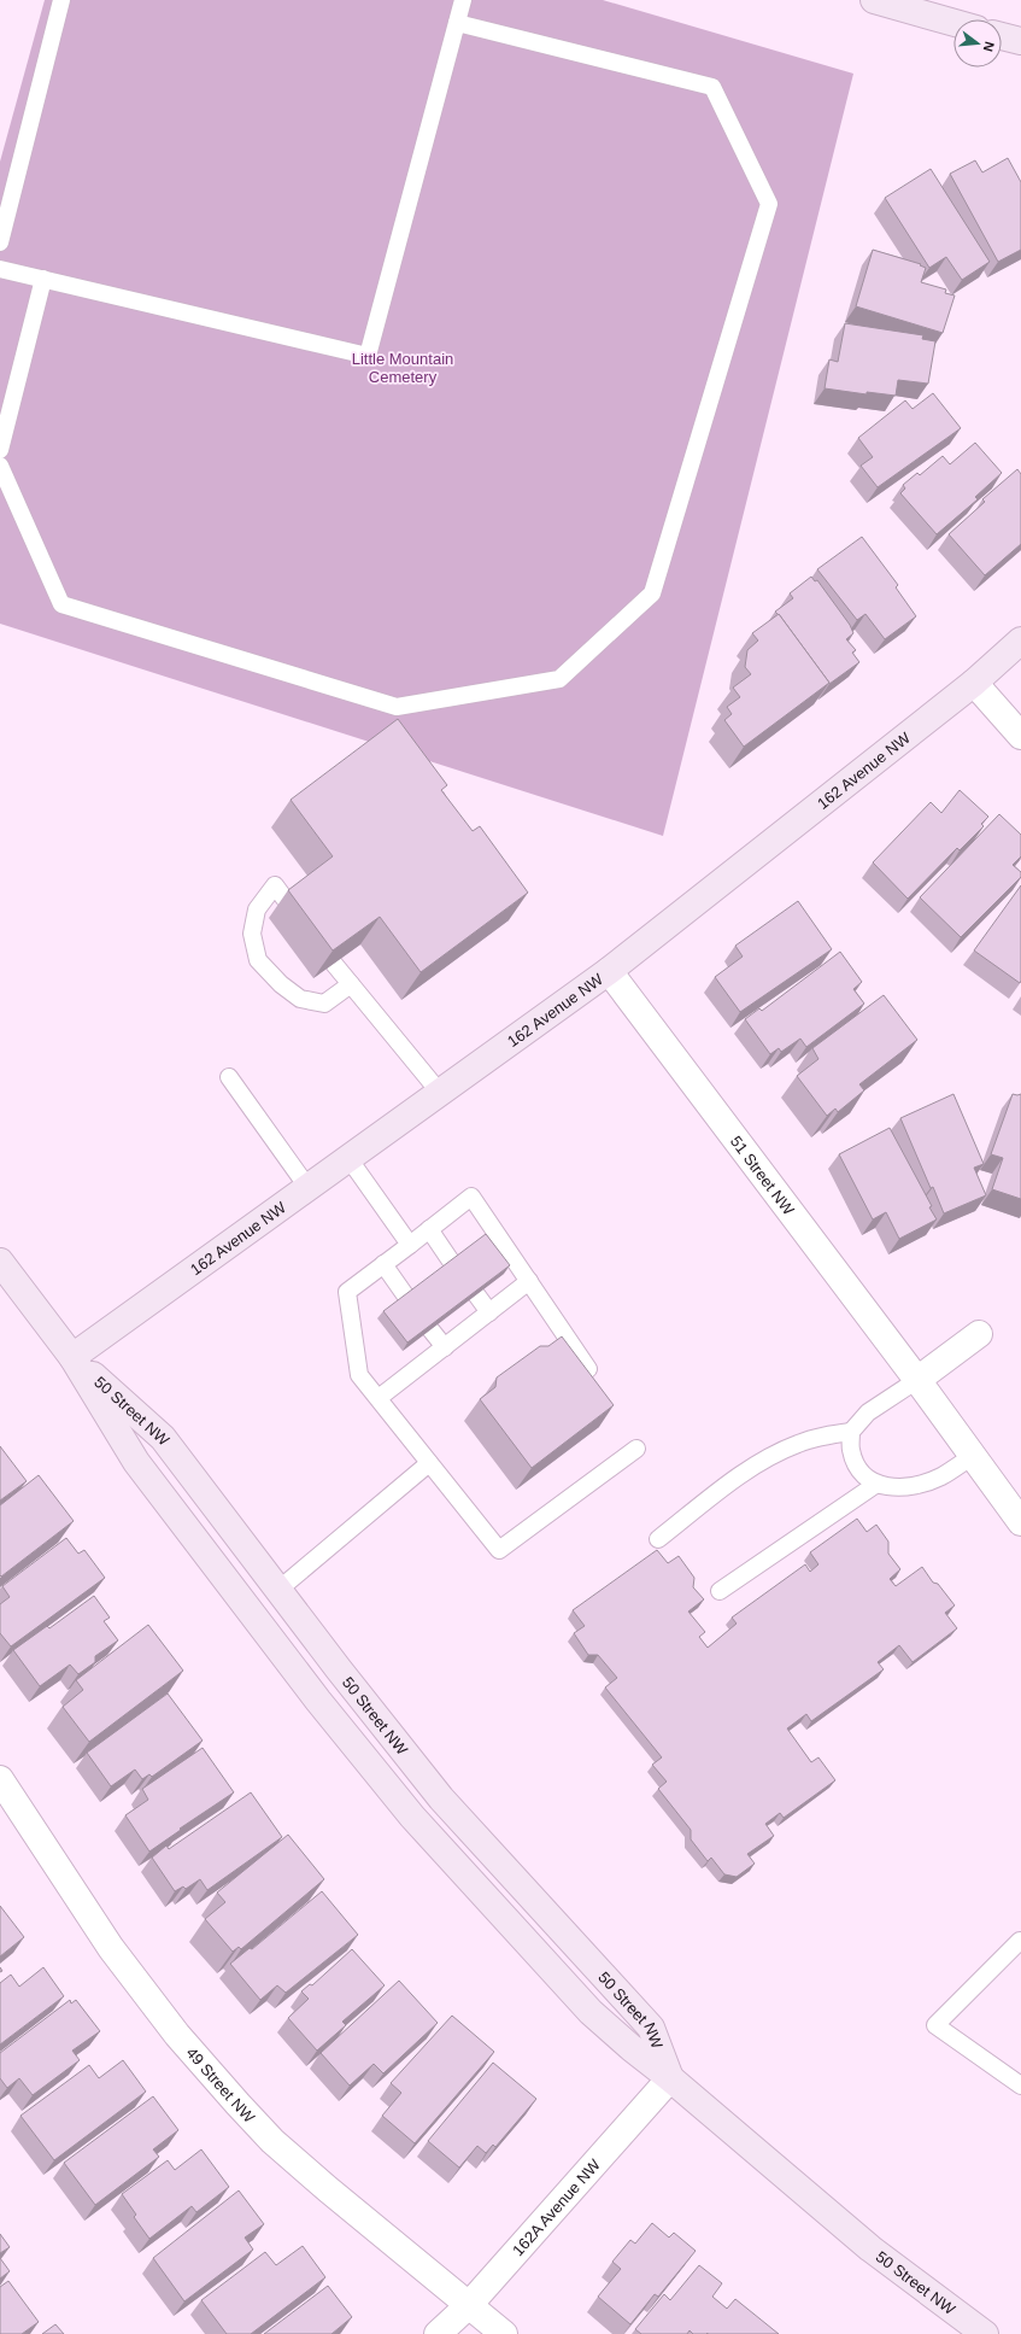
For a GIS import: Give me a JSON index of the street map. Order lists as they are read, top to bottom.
{
  "streets": {
    "main road": ["162 Avenue NW", "50 Street NW"],
    "street": ["51 Street NW", "49 Street NW", "162A Avenue NW"]
  },
  "crossings": [
    ["162 Avenue NW", "51 Street NW"],
    ["162 Avenue NW", "50 Street NW"],
    ["50 Street NW", "162A Avenue NW"],
    ["49 Street NW", "162A Avenue NW"]
  ],
  "parks": ["Little Mountain Cemetery"],
  "north": "right"
}
